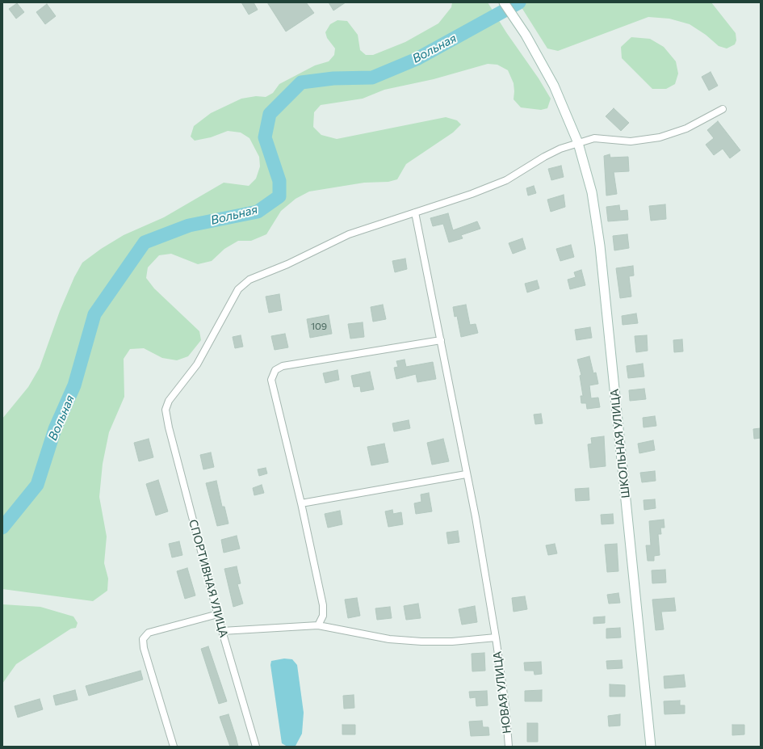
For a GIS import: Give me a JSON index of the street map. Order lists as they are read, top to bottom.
{
  "streets": {
    "street": ["ШКОЛЬНАЯ УЛИЦА", "СПОРТИВНАЯ УЛИЦА", "НОВАЯ УЛИЦА"]
  },
  "crossings": [
    ["СПОРТИВНАЯ УЛИЦА", "НОВАЯ УЛИЦА"]
  ],
  "water": ["Вольная"],
  "house_numbers": ["109"]
}
